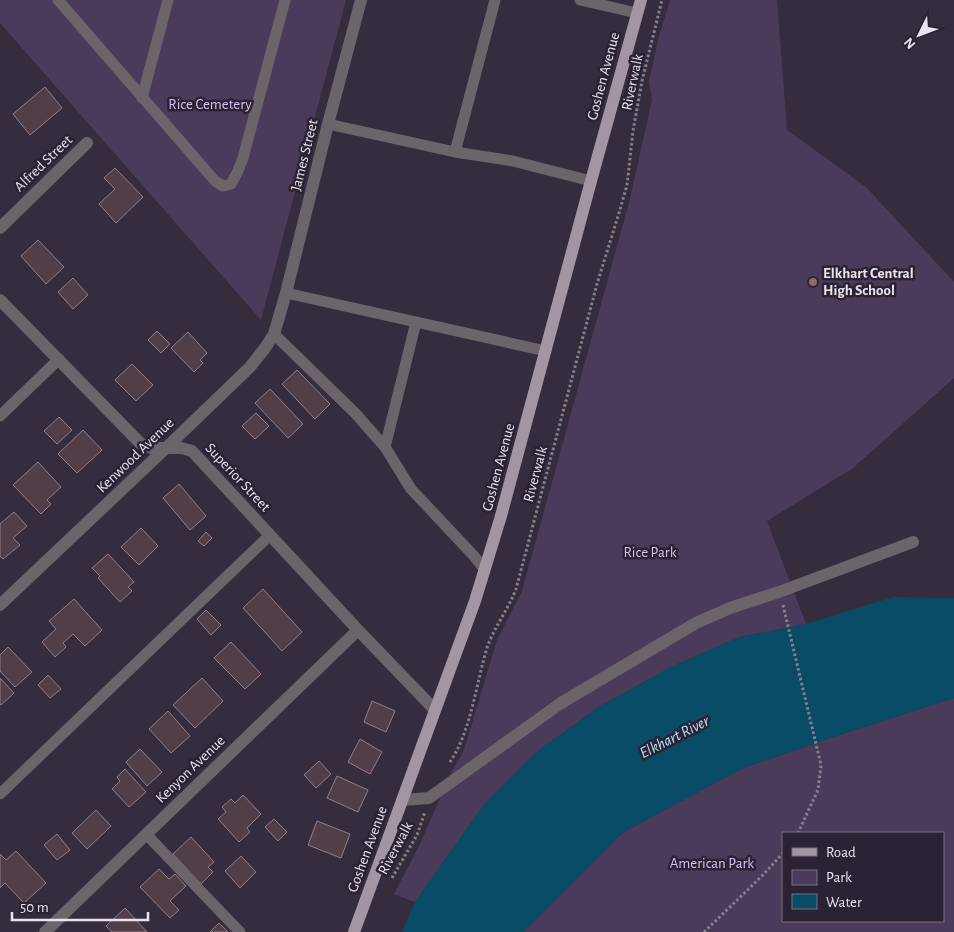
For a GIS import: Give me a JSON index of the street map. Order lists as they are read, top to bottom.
{
  "streets": {
    "main road": ["Goshen Avenue"],
    "street": [
      "James Street",
      "Alfred Street",
      "Kenwood Avenue",
      "Superior Street",
      "Kenyon Avenue"
    ],
    "path": ["Riverwalk"]
  },
  "crossings": [
    ["Goshen Avenue", "Superior Street"],
    ["James Street", "Kenwood Avenue"],
    ["Kenwood Avenue", "Superior Street"],
    ["Superior Street", "Kenyon Avenue"]
  ],
  "water": ["Elkhart River"],
  "parks": ["Rice Cemetery", "Rice Park", "American Park"],
  "places": ["Elkhart Central High School"],
  "legend": ["Road", "Park", "Water"],
  "scale_bar": "50 m",
  "north": "bottom left"
}
